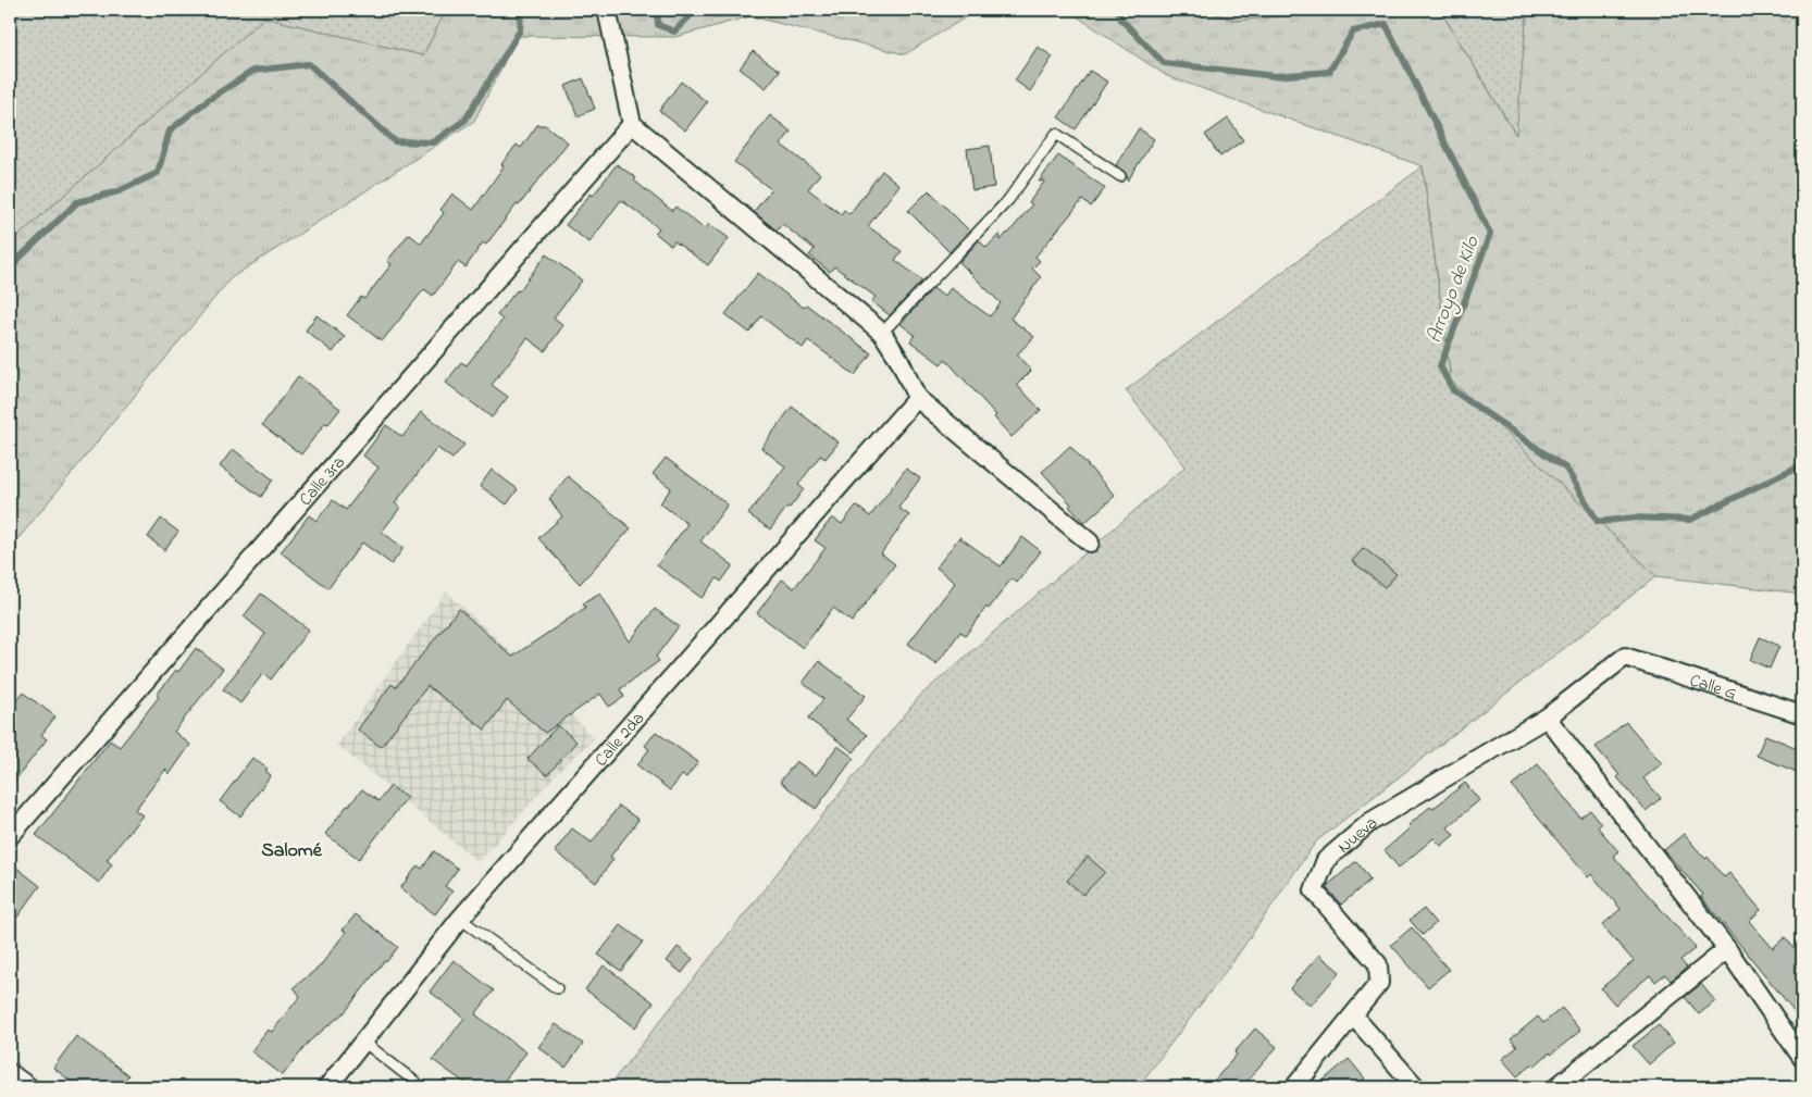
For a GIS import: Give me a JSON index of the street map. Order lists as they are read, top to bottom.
{
  "streets": {
    "street": [
      "Calle 3ra",
      "Calle G",
      "Calle 2da",
      "Nueva"
    ]
  },
  "crossings": [
    ["Calle G", "Nueva"]
  ],
  "districts": ["Salomé"],
  "water": ["Arroyo de Kilo"]
}
